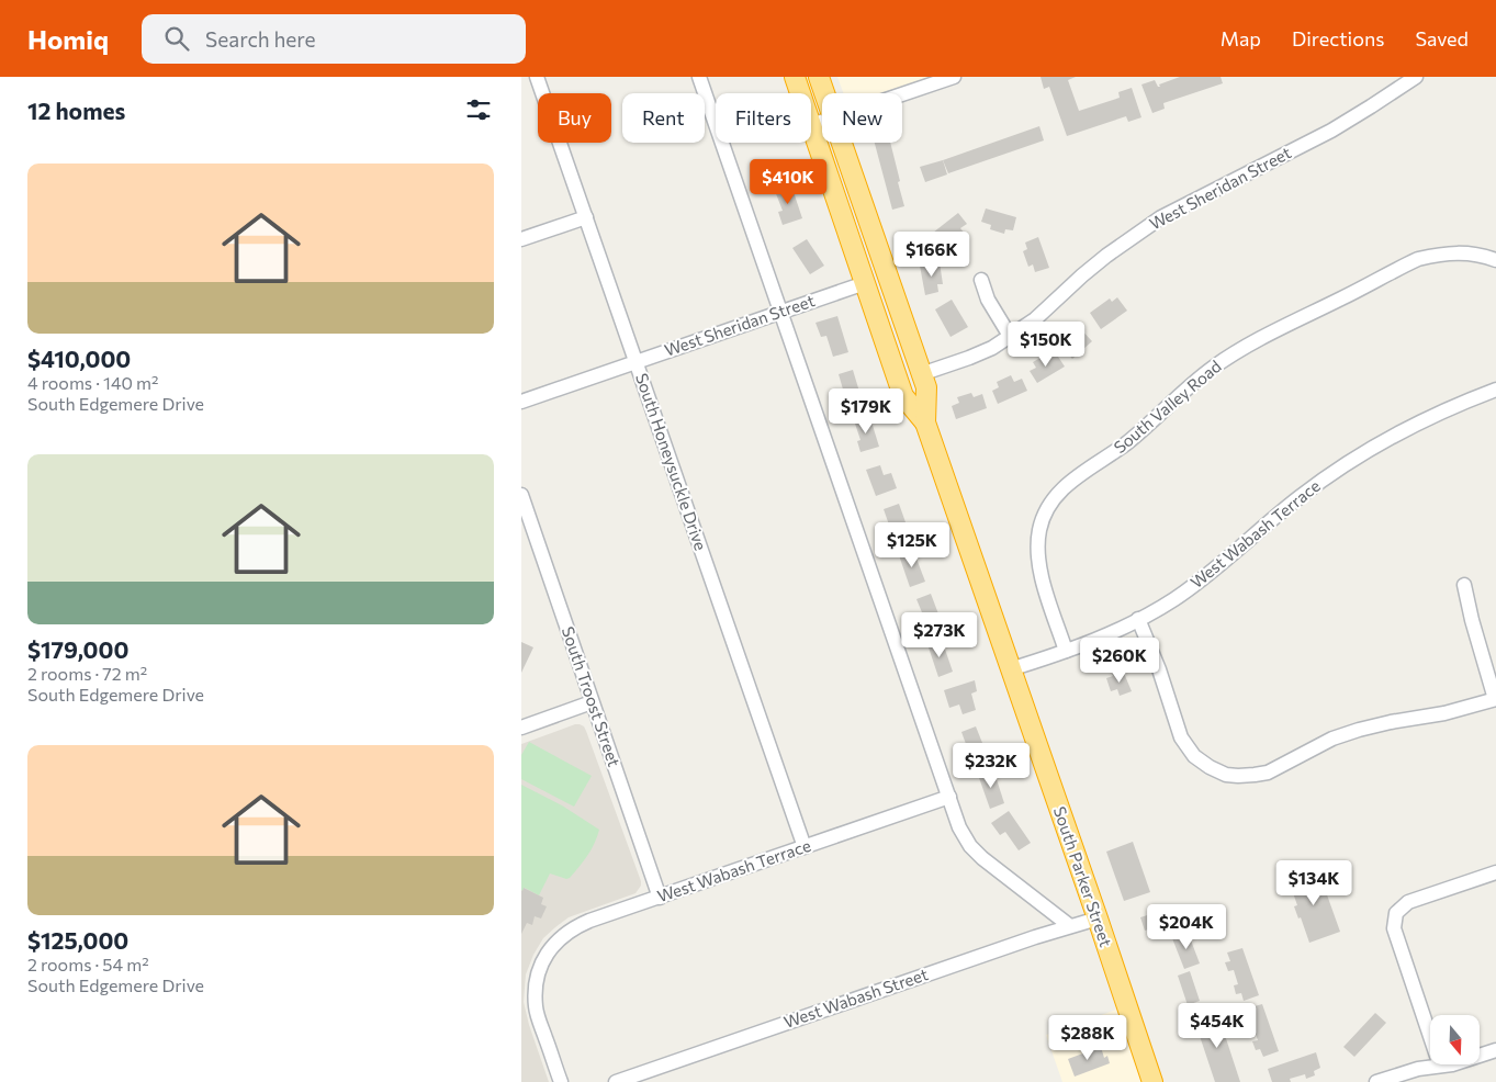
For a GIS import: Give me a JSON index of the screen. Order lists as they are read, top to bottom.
{
  "streets": {
    "highway": ["South Parker Street"],
    "street": [
      "West Sheridan Street",
      "South Valley Road",
      "South Honeysuckle Drive",
      "West Wabash Terrace",
      "South Troost Street",
      "West Wabash Street"
    ]
  },
  "crossings": [
    ["West Sheridan Street", "South Honeysuckle Drive"],
    ["West Sheridan Street", "South Parker Street"],
    ["South Valley Road", "West Wabash Terrace"],
    ["South Honeysuckle Drive", "West Wabash Terrace"],
    ["West Wabash Terrace", "South Troost Street"],
    ["West Wabash Terrace", "South Parker Street"],
    ["South Parker Street", "West Wabash Street"]
  ],
  "north": "bottom",
  "page": {
    "header": "Homiq",
    "search": "Search here",
    "nav": ["Map", "Directions", "Saved"],
    "heading": "12 homes",
    "chip": [
      "Buy",
      "Rent",
      "Filters",
      "New"
    ],
    "list": [
      {
        "name": "$410,000",
        "note": "4 rooms · 140 m² · South Edgemere Drive"
      },
      {
        "name": "$179,000",
        "note": "2 rooms · 72 m² · South Edgemere Drive"
      },
      {
        "name": "$125,000",
        "note": "2 rooms · 54 m² · South Edgemere Drive"
      }
    ],
    "price": [
      "$410K",
      "$166K",
      "$150K",
      "$179K",
      "$125K",
      "$273K",
      "$260K",
      "$232K",
      "$134K",
      "$204K",
      "$454K",
      "$288K"
    ]
  }
}
